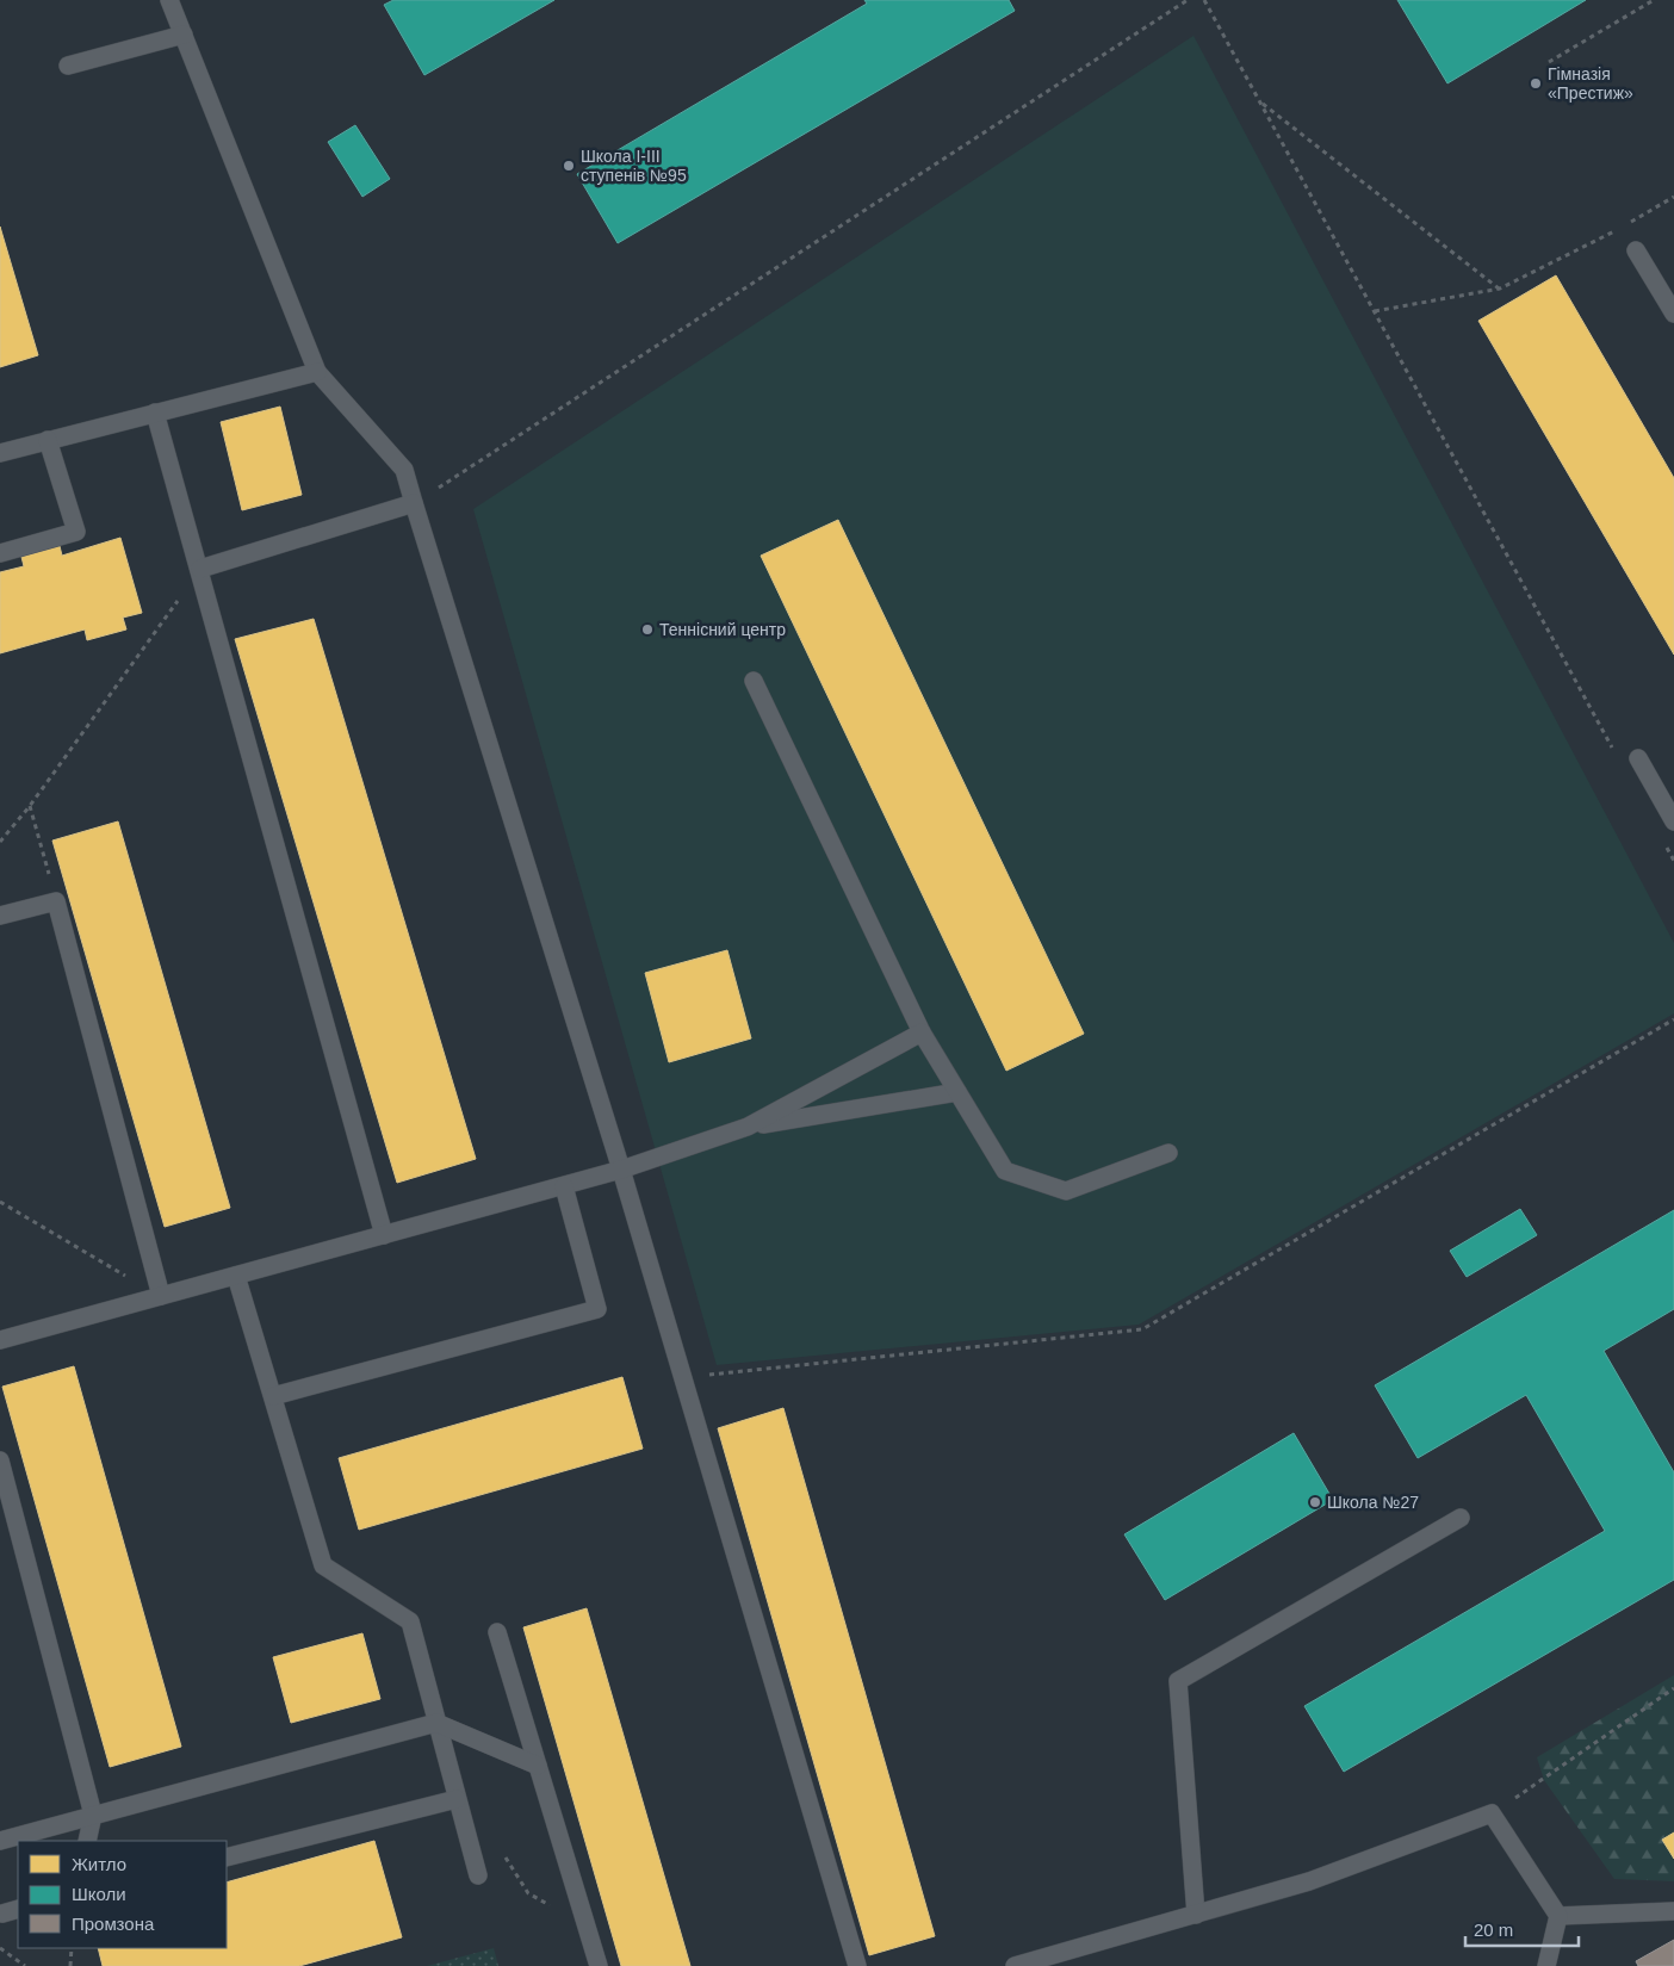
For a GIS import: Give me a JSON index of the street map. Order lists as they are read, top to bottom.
{
  "places": [
    "Гімназія «Престиж»",
    "Школа І-ІІІ ступенів №95",
    "Теннісний центр",
    "Школа №27"
  ],
  "legend": ["Житло", "Школи", "Промзона"],
  "scale_bar": "20 m"
}
